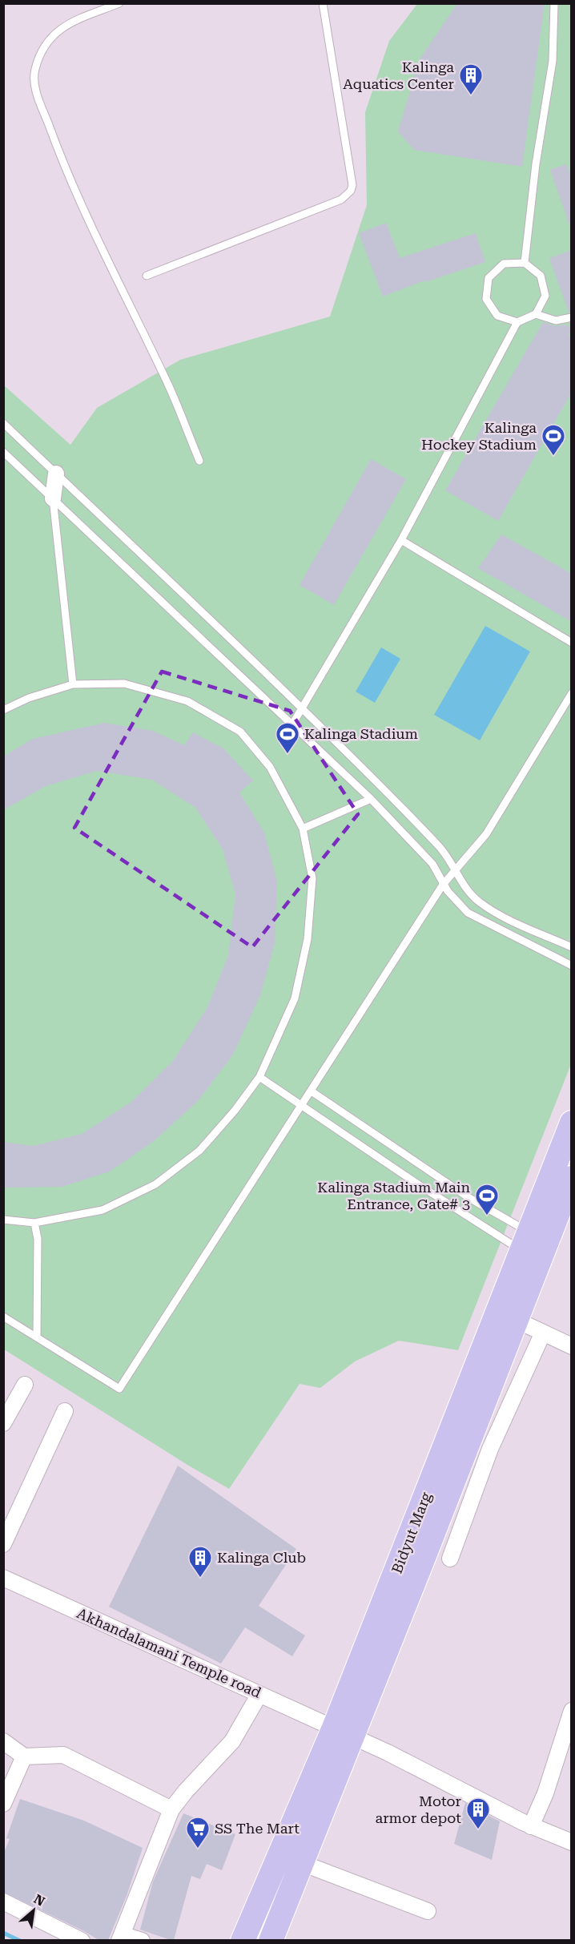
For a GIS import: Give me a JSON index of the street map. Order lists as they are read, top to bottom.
{
  "streets": {
    "main road": ["Bidyut Marg"],
    "street": ["Akhandalamani Temple road"]
  },
  "crossings": [
    ["Bidyut Marg", "Akhandalamani Temple road"]
  ],
  "places": {
    "building": ["Kalinga Aquatics Center", "Kalinga Club", "Motor armor depot"],
    "sports": ["Kalinga Hockey Stadium", "Kalinga Stadium", "Kalinga Stadium Main Entrance, Gate# 3"],
    "supermarket": ["SS The Mart"]
  },
  "north": "top right"
}
